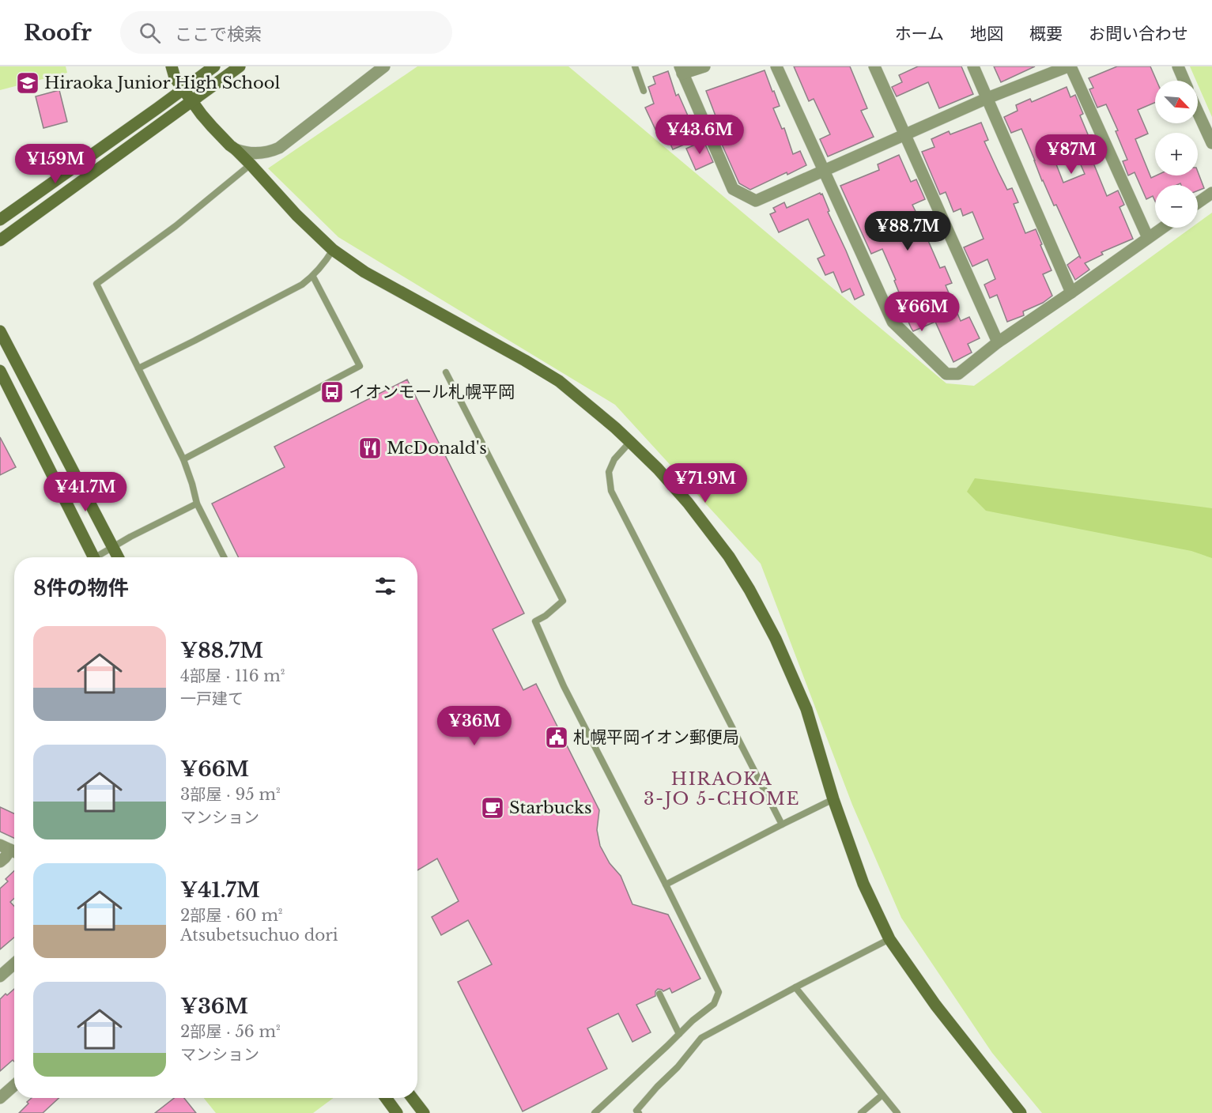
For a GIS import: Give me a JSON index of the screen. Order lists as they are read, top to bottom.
{
  "districts": ["HIRAOKA 3-JO 5-CHOME"],
  "places": {
    "school or university": ["Hiraoka Junior High School"],
    "bus stop": ["イオンモール札幌平岡"],
    "restaurant": ["McDonald's"],
    "public building": ["札幌平岡イオン郵便局"],
    "cafe": ["Starbucks"]
  },
  "north": "bottom right",
  "page": {
    "header": "Roofr",
    "search": "ここで検索",
    "nav": [
      "ホーム",
      "地図",
      "概要",
      "お問い合わせ"
    ],
    "map_buttons": ["+", "−"],
    "price": [
      "¥43.6M",
      "¥87M",
      "¥159M",
      "¥88.7M",
      "¥66M",
      "¥71.9M",
      "¥41.7M",
      "¥36M"
    ],
    "heading": "8件の物件",
    "list": [
      {
        "name": "¥88.7M",
        "note": "4部屋 · 116 m² · 一戸建て"
      },
      {
        "name": "¥66M",
        "note": "3部屋 · 95 m² · マンション"
      },
      {
        "name": "¥41.7M",
        "note": "2部屋 · 60 m² · Atsubetsuchuo dori"
      },
      {
        "name": "¥36M",
        "note": "2部屋 · 56 m² · マンション"
      }
    ]
  }
}
